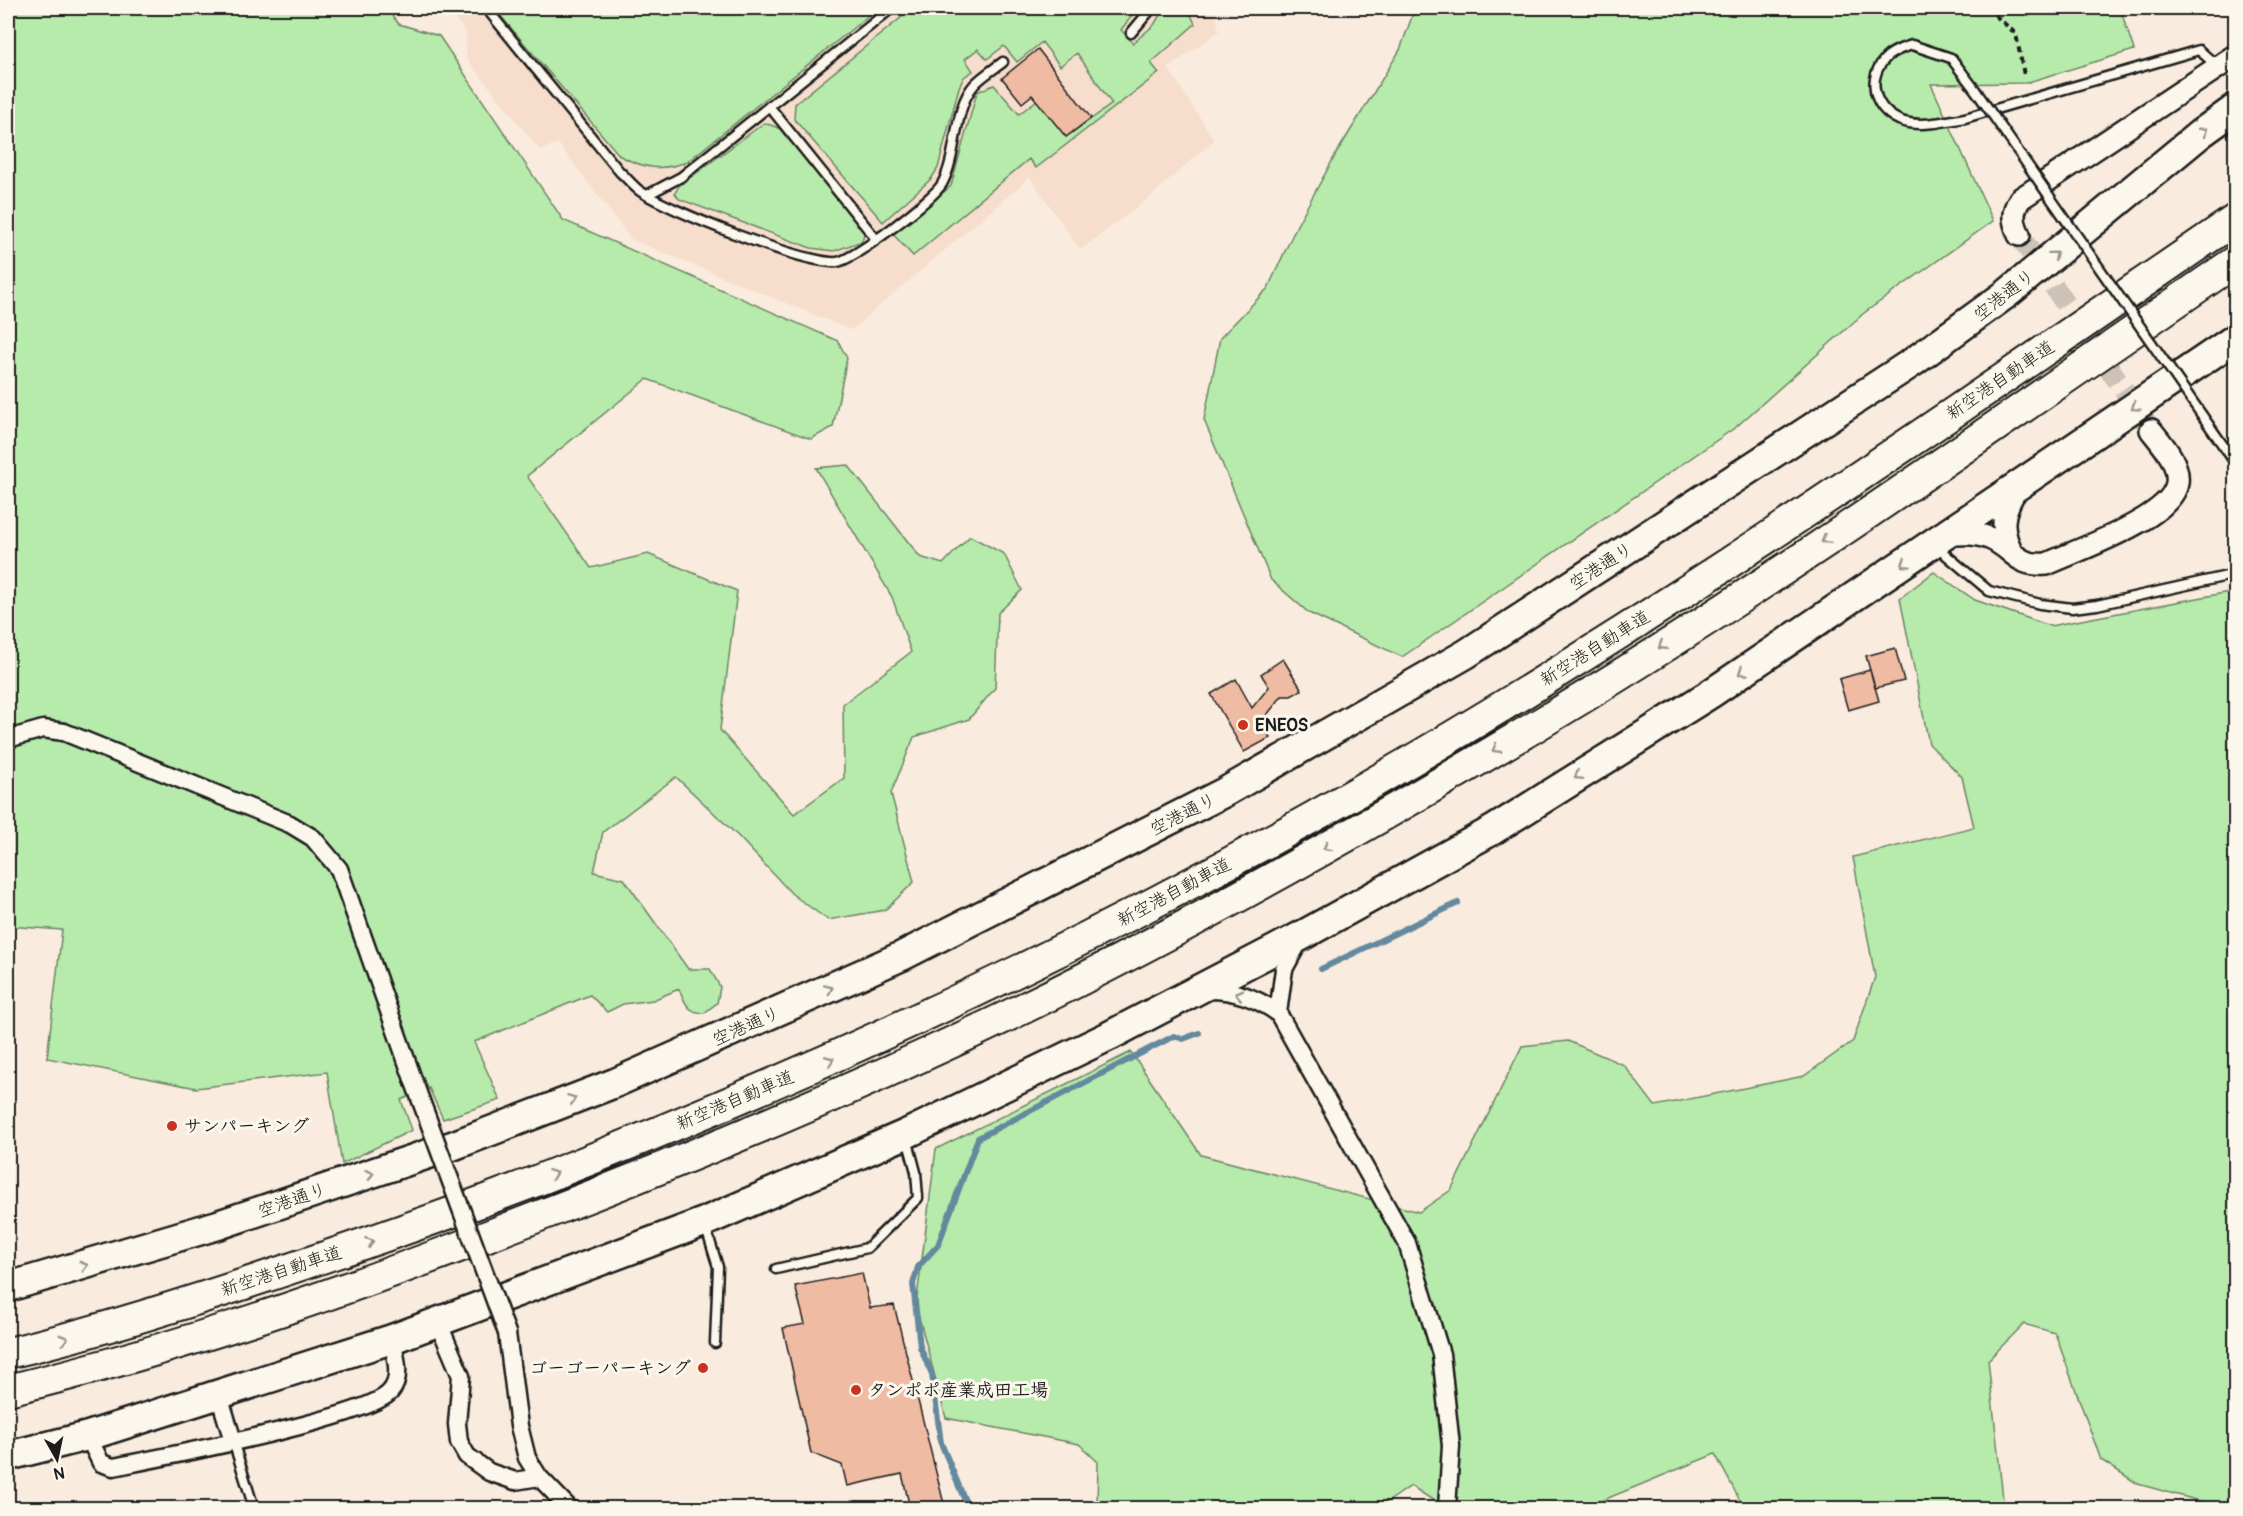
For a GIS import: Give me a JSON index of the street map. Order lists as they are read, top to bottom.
{
  "streets": {
    "highway": ["空港通り", "新空港自動車道"]
  },
  "places": [
    "ENEOS",
    "サンパーキング",
    "ゴーゴーパーキング",
    "タンポポ産業成田工場"
  ],
  "north": "bottom"
}
